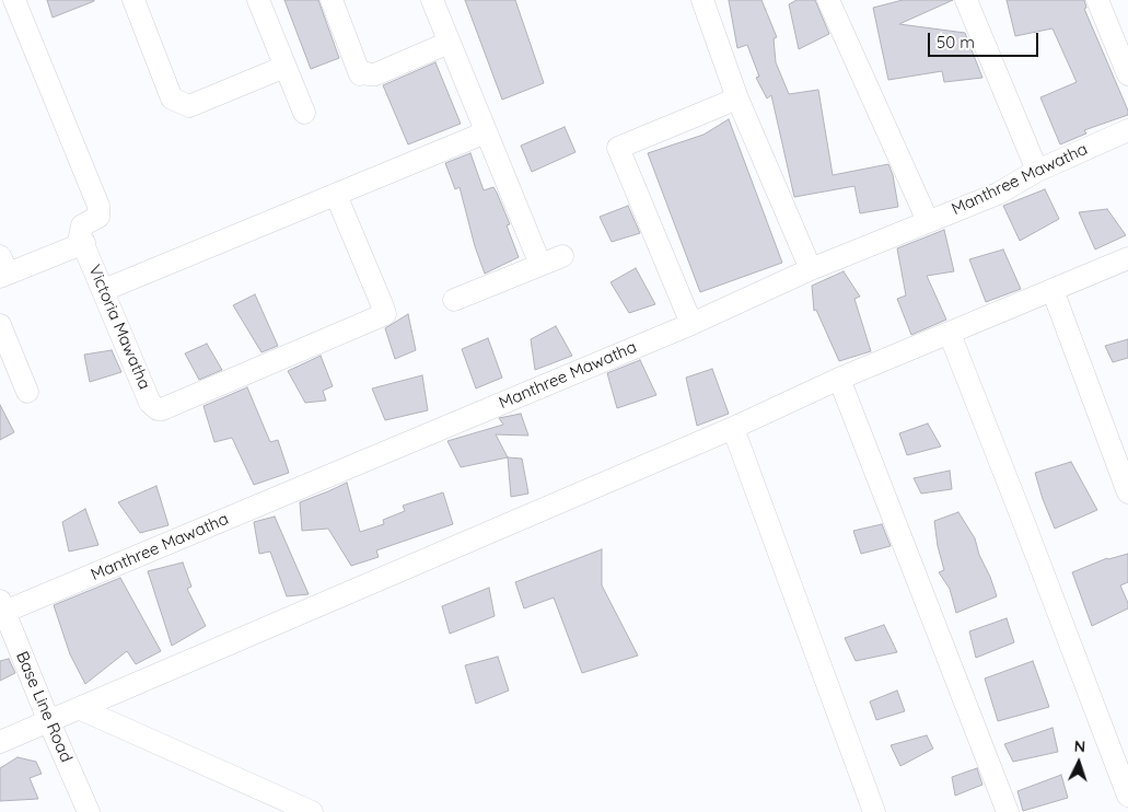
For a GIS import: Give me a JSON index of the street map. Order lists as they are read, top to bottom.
{
  "streets": {
    "street": ["Manthree Mawatha", "Victoria Mawatha", "Base Line Road"]
  },
  "crossings": [
    ["Manthree Mawatha", "Base Line Road"]
  ],
  "scale_bar": "50 m",
  "north": "top"
}
